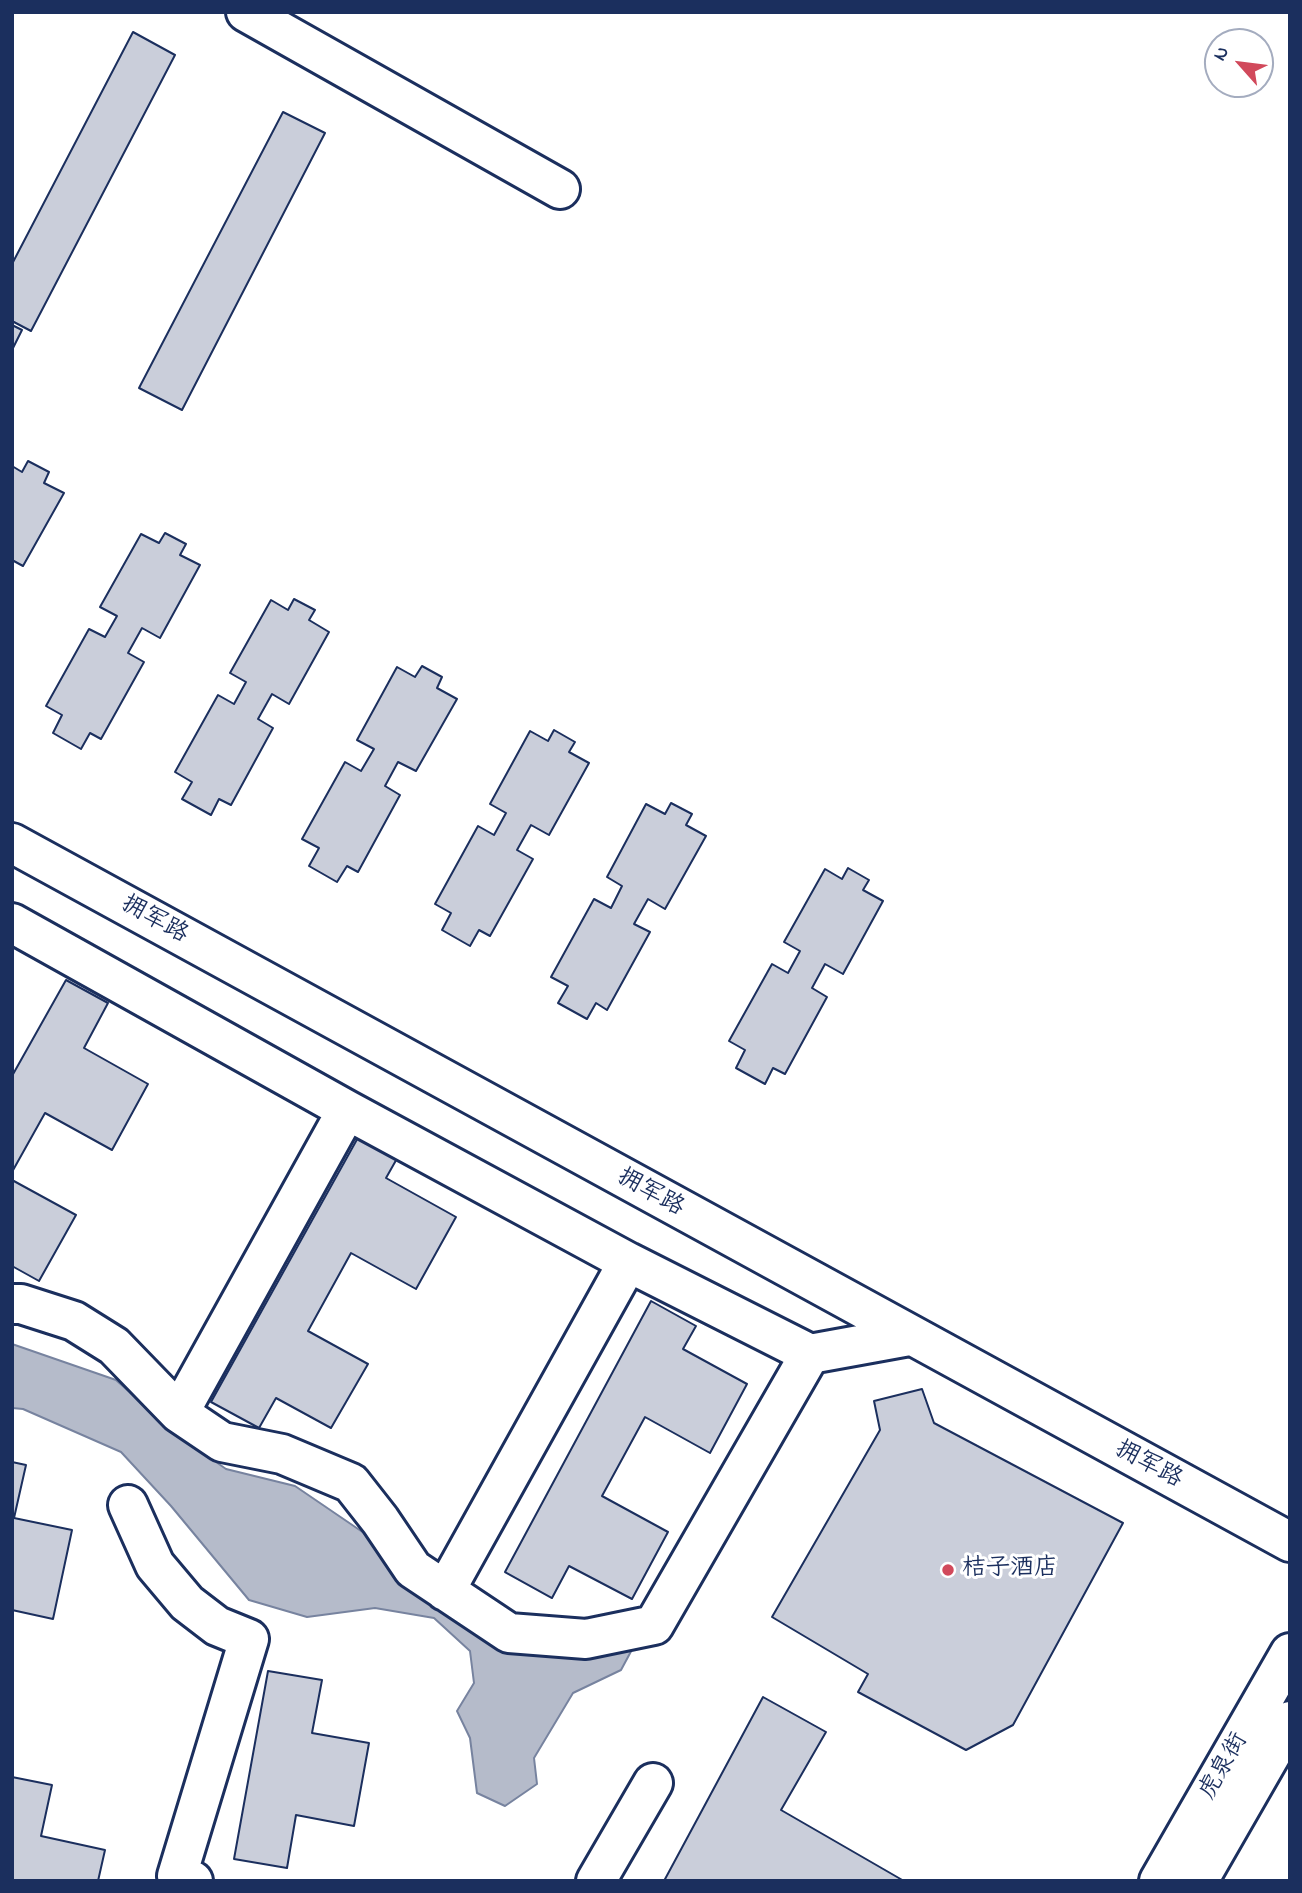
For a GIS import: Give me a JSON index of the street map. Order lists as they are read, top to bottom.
{
  "streets": {
    "street": ["拥军路", "虎泉街"]
  },
  "places": ["桔子酒店"],
  "north": "top left"
}
